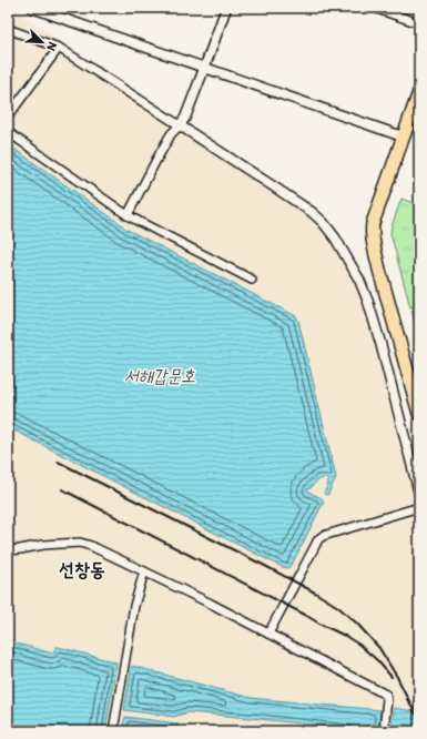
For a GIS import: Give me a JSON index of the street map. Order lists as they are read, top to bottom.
{
  "districts": ["선창동"],
  "water": ["서해갑문호"],
  "north": "bottom right"
}
